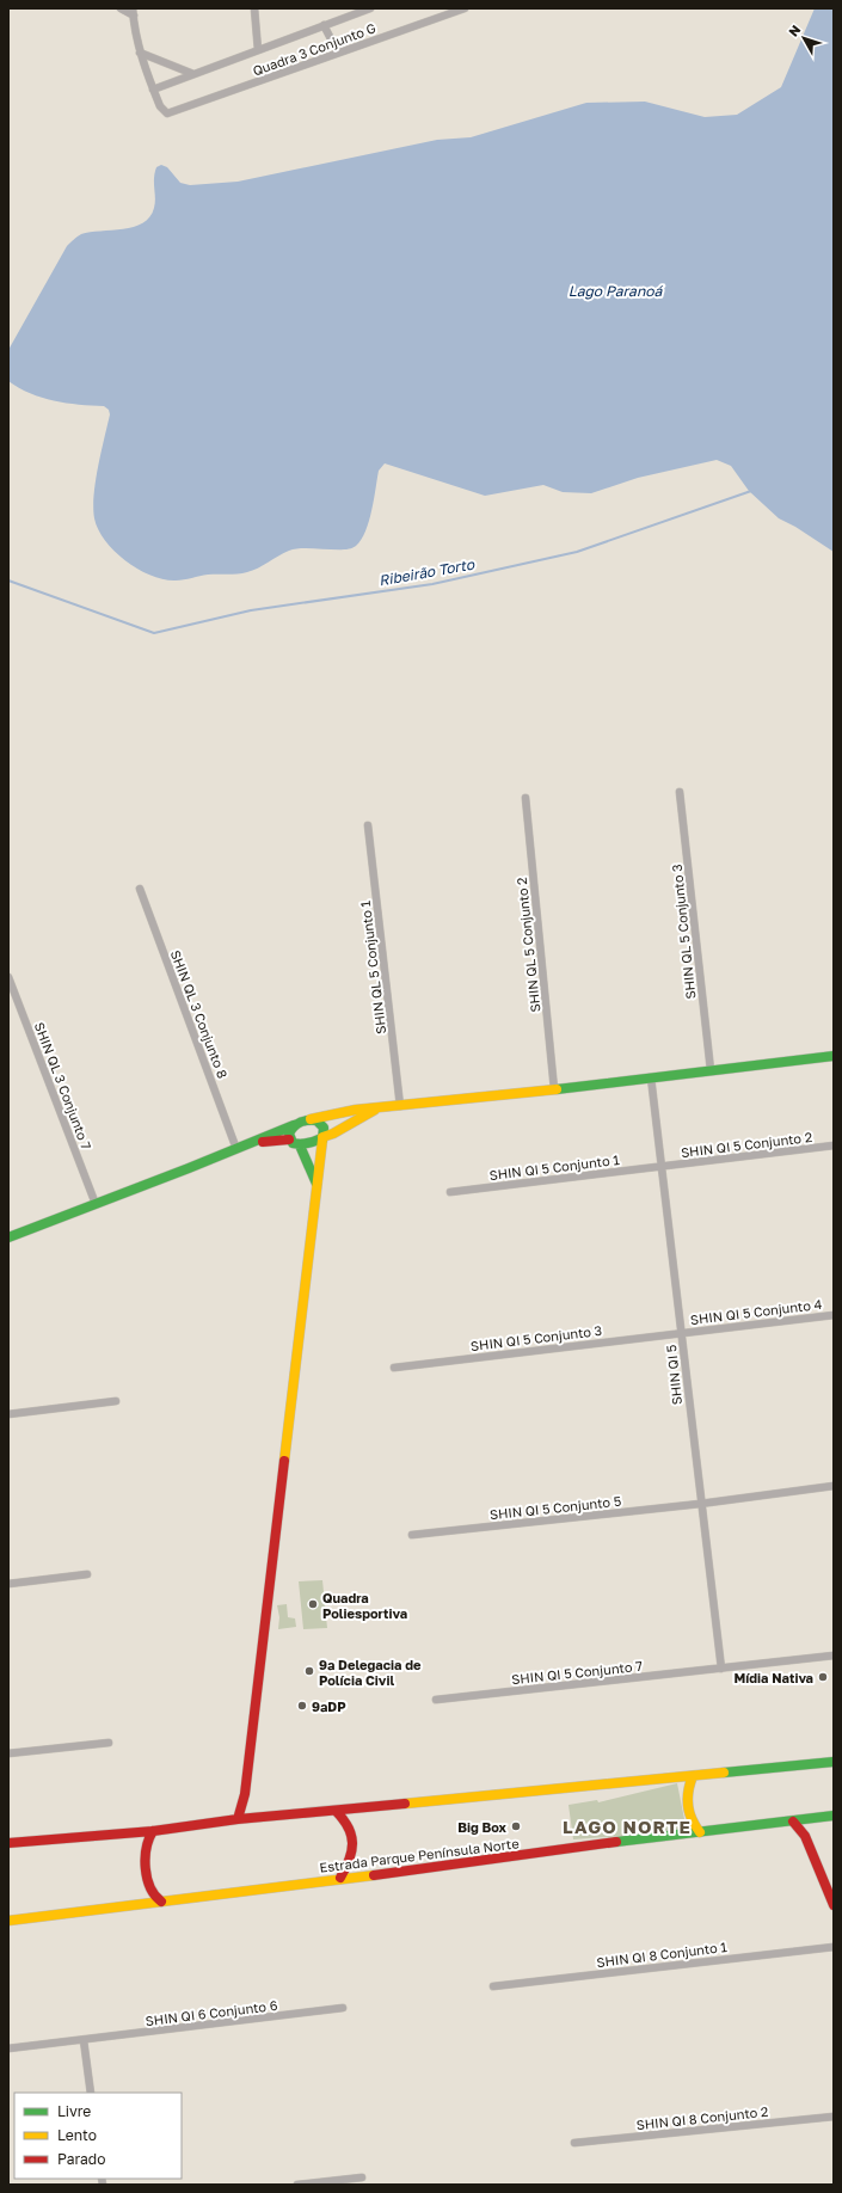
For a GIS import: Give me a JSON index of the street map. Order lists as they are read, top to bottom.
{
  "streets": {
    "street": [
      "Quadra 3 Conjunto G",
      "SHIN QL 5 Conjunto 3",
      "SHIN QL 5 Conjunto 2",
      "SHIN QL 5 Conjunto 1",
      "SHIN QL 3 Conjunto 8",
      "SHIN QL 3 Conjunto 7",
      "SHIN QI 5 Conjunto 2",
      "SHIN QI 5 Conjunto 1",
      "SHIN QI 5 Conjunto 4",
      "SHIN QI 5 Conjunto 3",
      "SHIN QI 5",
      "SHIN QI 5 Conjunto 5",
      "SHIN QI 5 Conjunto 7",
      "Estrada Parque Península Norte",
      "SHIN QI 8 Conjunto 1",
      "SHIN QI 6 Conjunto 6",
      "SHIN QI 8 Conjunto 2"
    ]
  },
  "crossings": [
    ["SHIN QI 5 Conjunto 2", "SHIN QI 5 Conjunto 1"],
    ["SHIN QI 5 Conjunto 2", "SHIN QI 5"],
    ["SHIN QI 5 Conjunto 1", "SHIN QI 5"],
    ["SHIN QI 5 Conjunto 4", "SHIN QI 5 Conjunto 3"],
    ["SHIN QI 5 Conjunto 4", "SHIN QI 5"],
    ["SHIN QI 5 Conjunto 3", "SHIN QI 5"],
    ["SHIN QI 5", "SHIN QI 5 Conjunto 5"],
    ["SHIN QI 5", "SHIN QI 5 Conjunto 7"]
  ],
  "districts": ["LAGO NORTE"],
  "water": ["Lago Paranoá", "Ribeirão Torto"],
  "places": [
    "Quadra Poliesportiva",
    "9ª Delegacia de Polícia Civil",
    "Mídia Nativa",
    "9ªDP",
    "Big Box"
  ],
  "legend": ["Livre", "Lento", "Parado"],
  "north": "top left"
}
